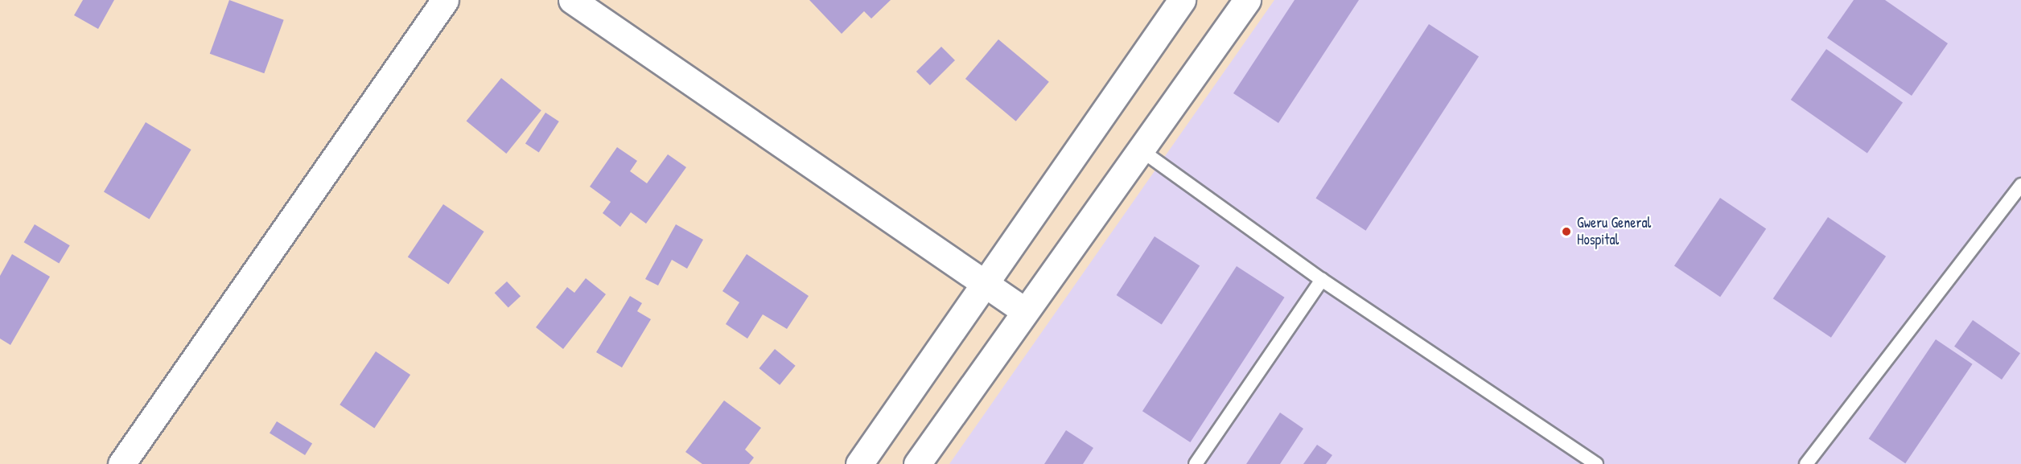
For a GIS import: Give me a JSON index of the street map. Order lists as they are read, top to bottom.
{
  "places": ["Gweru General Hospital"]
}
